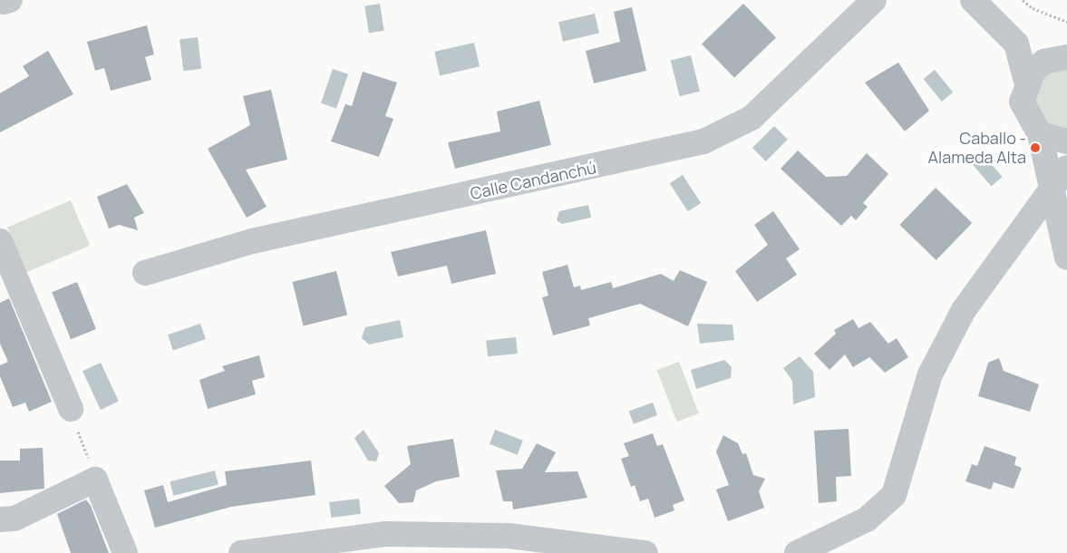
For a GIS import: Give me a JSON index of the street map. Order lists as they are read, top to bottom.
{
  "streets": {
    "street": ["Calle Candanchú"]
  },
  "places": ["Caballo - Alameda Alta"]
}
